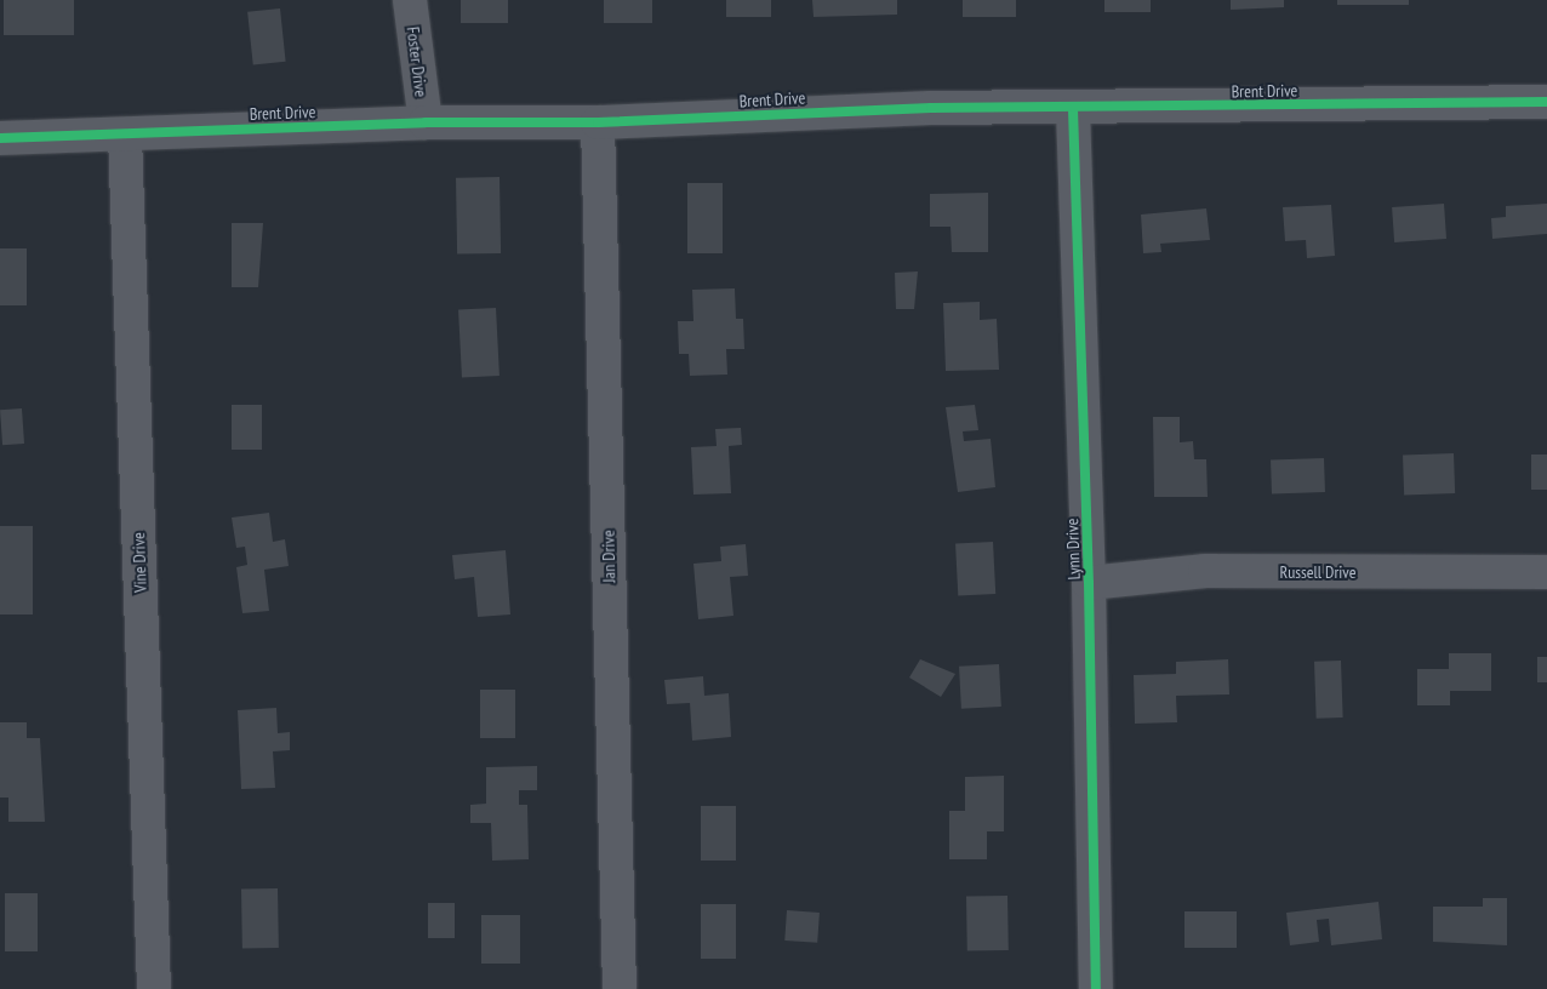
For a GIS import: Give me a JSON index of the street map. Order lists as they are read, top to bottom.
{
  "streets": {
    "street": [
      "Foster Drive",
      "Brent Drive",
      "Lynn Drive",
      "Jan Drive",
      "Vine Drive",
      "Russell Drive"
    ]
  },
  "crossings": [
    ["Foster Drive", "Brent Drive"],
    ["Brent Drive", "Lynn Drive"],
    ["Brent Drive", "Jan Drive"],
    ["Brent Drive", "Vine Drive"],
    ["Lynn Drive", "Russell Drive"]
  ]
}
